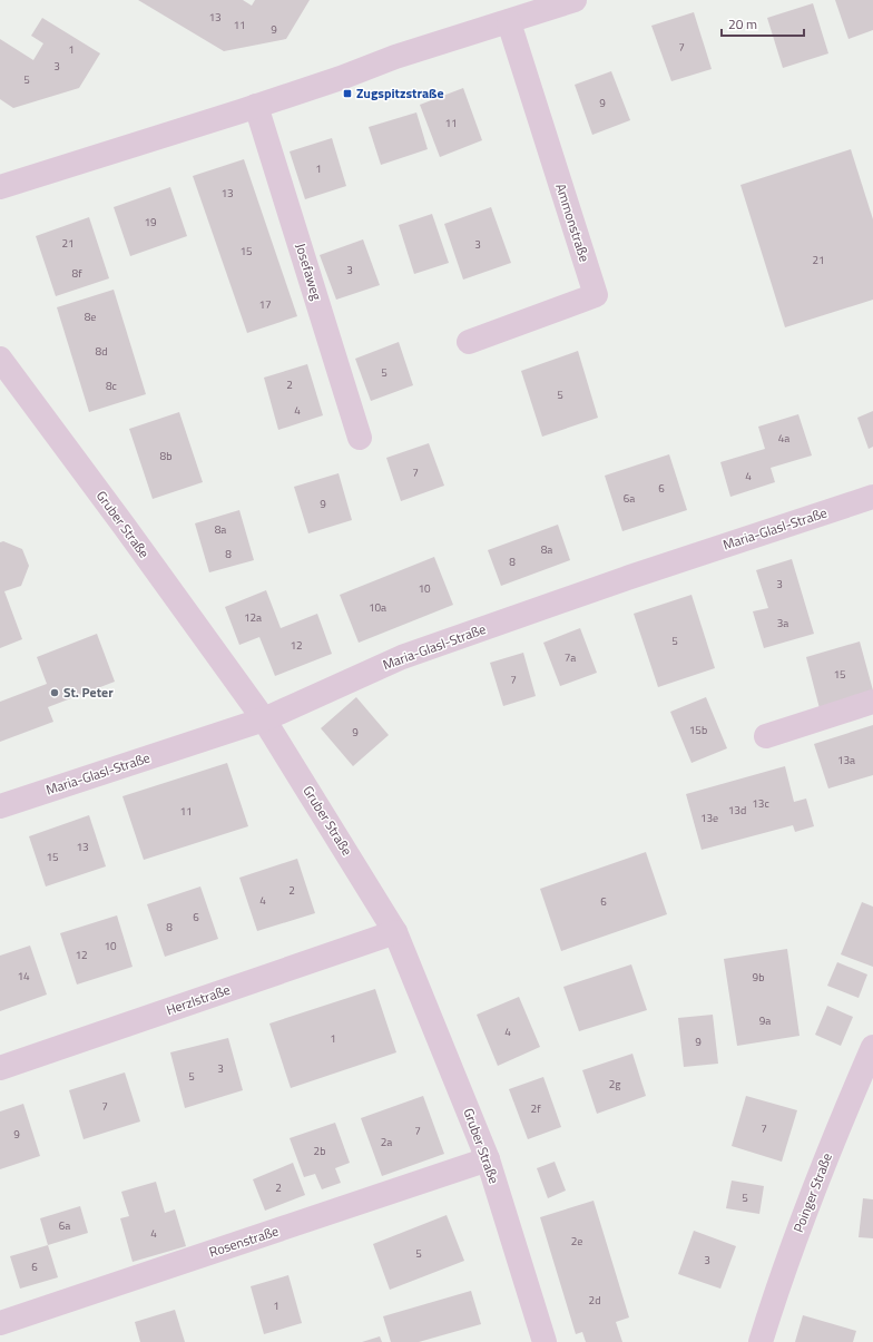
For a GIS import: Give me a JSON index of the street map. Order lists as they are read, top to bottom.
{
  "streets": {
    "street": [
      "Ammonstraße",
      "Josefaweg",
      "Gruber Straße",
      "Maria-Glasl-Straße",
      "Herzlstraße",
      "Poinger Straße",
      "Rosenstraße"
    ]
  },
  "crossings": [
    ["Gruber Straße", "Maria-Glasl-Straße"],
    ["Gruber Straße", "Herzlstraße"],
    ["Gruber Straße", "Rosenstraße"]
  ],
  "places": {
    "transit": ["Zugspitzstraße"],
    "other": ["St. Peter"]
  },
  "house_numbers": [
    "13",
    "11",
    "9",
    "7",
    "1",
    "3",
    "5",
    "9",
    "11",
    "1",
    "13",
    "19",
    "21",
    "3",
    "15",
    "21",
    "3",
    "8f",
    "17",
    "8e",
    "8d",
    "5",
    "2",
    "8c",
    "5",
    "4",
    "4a",
    "8b",
    "7",
    "4",
    "6",
    "6a",
    "9",
    "8a",
    "8a",
    "8",
    "8",
    "3",
    "10",
    "10a",
    "12a",
    "3a",
    "5",
    "12",
    "7a",
    "15",
    "7",
    "15b",
    "9",
    "13a",
    "13c",
    "13d",
    "11",
    "13e",
    "13",
    "15",
    "2",
    "4",
    "6",
    "6",
    "8",
    "10",
    "12",
    "14",
    "9b",
    "9a",
    "4",
    "1",
    "9",
    "3",
    "5",
    "2g",
    "7",
    "2f",
    "7",
    "7",
    "9",
    "2a",
    "2b",
    "2",
    "5",
    "6a",
    "4",
    "2e",
    "5",
    "3",
    "6",
    "2d",
    "1"
  ],
  "scale_bar": "20 m"
}
